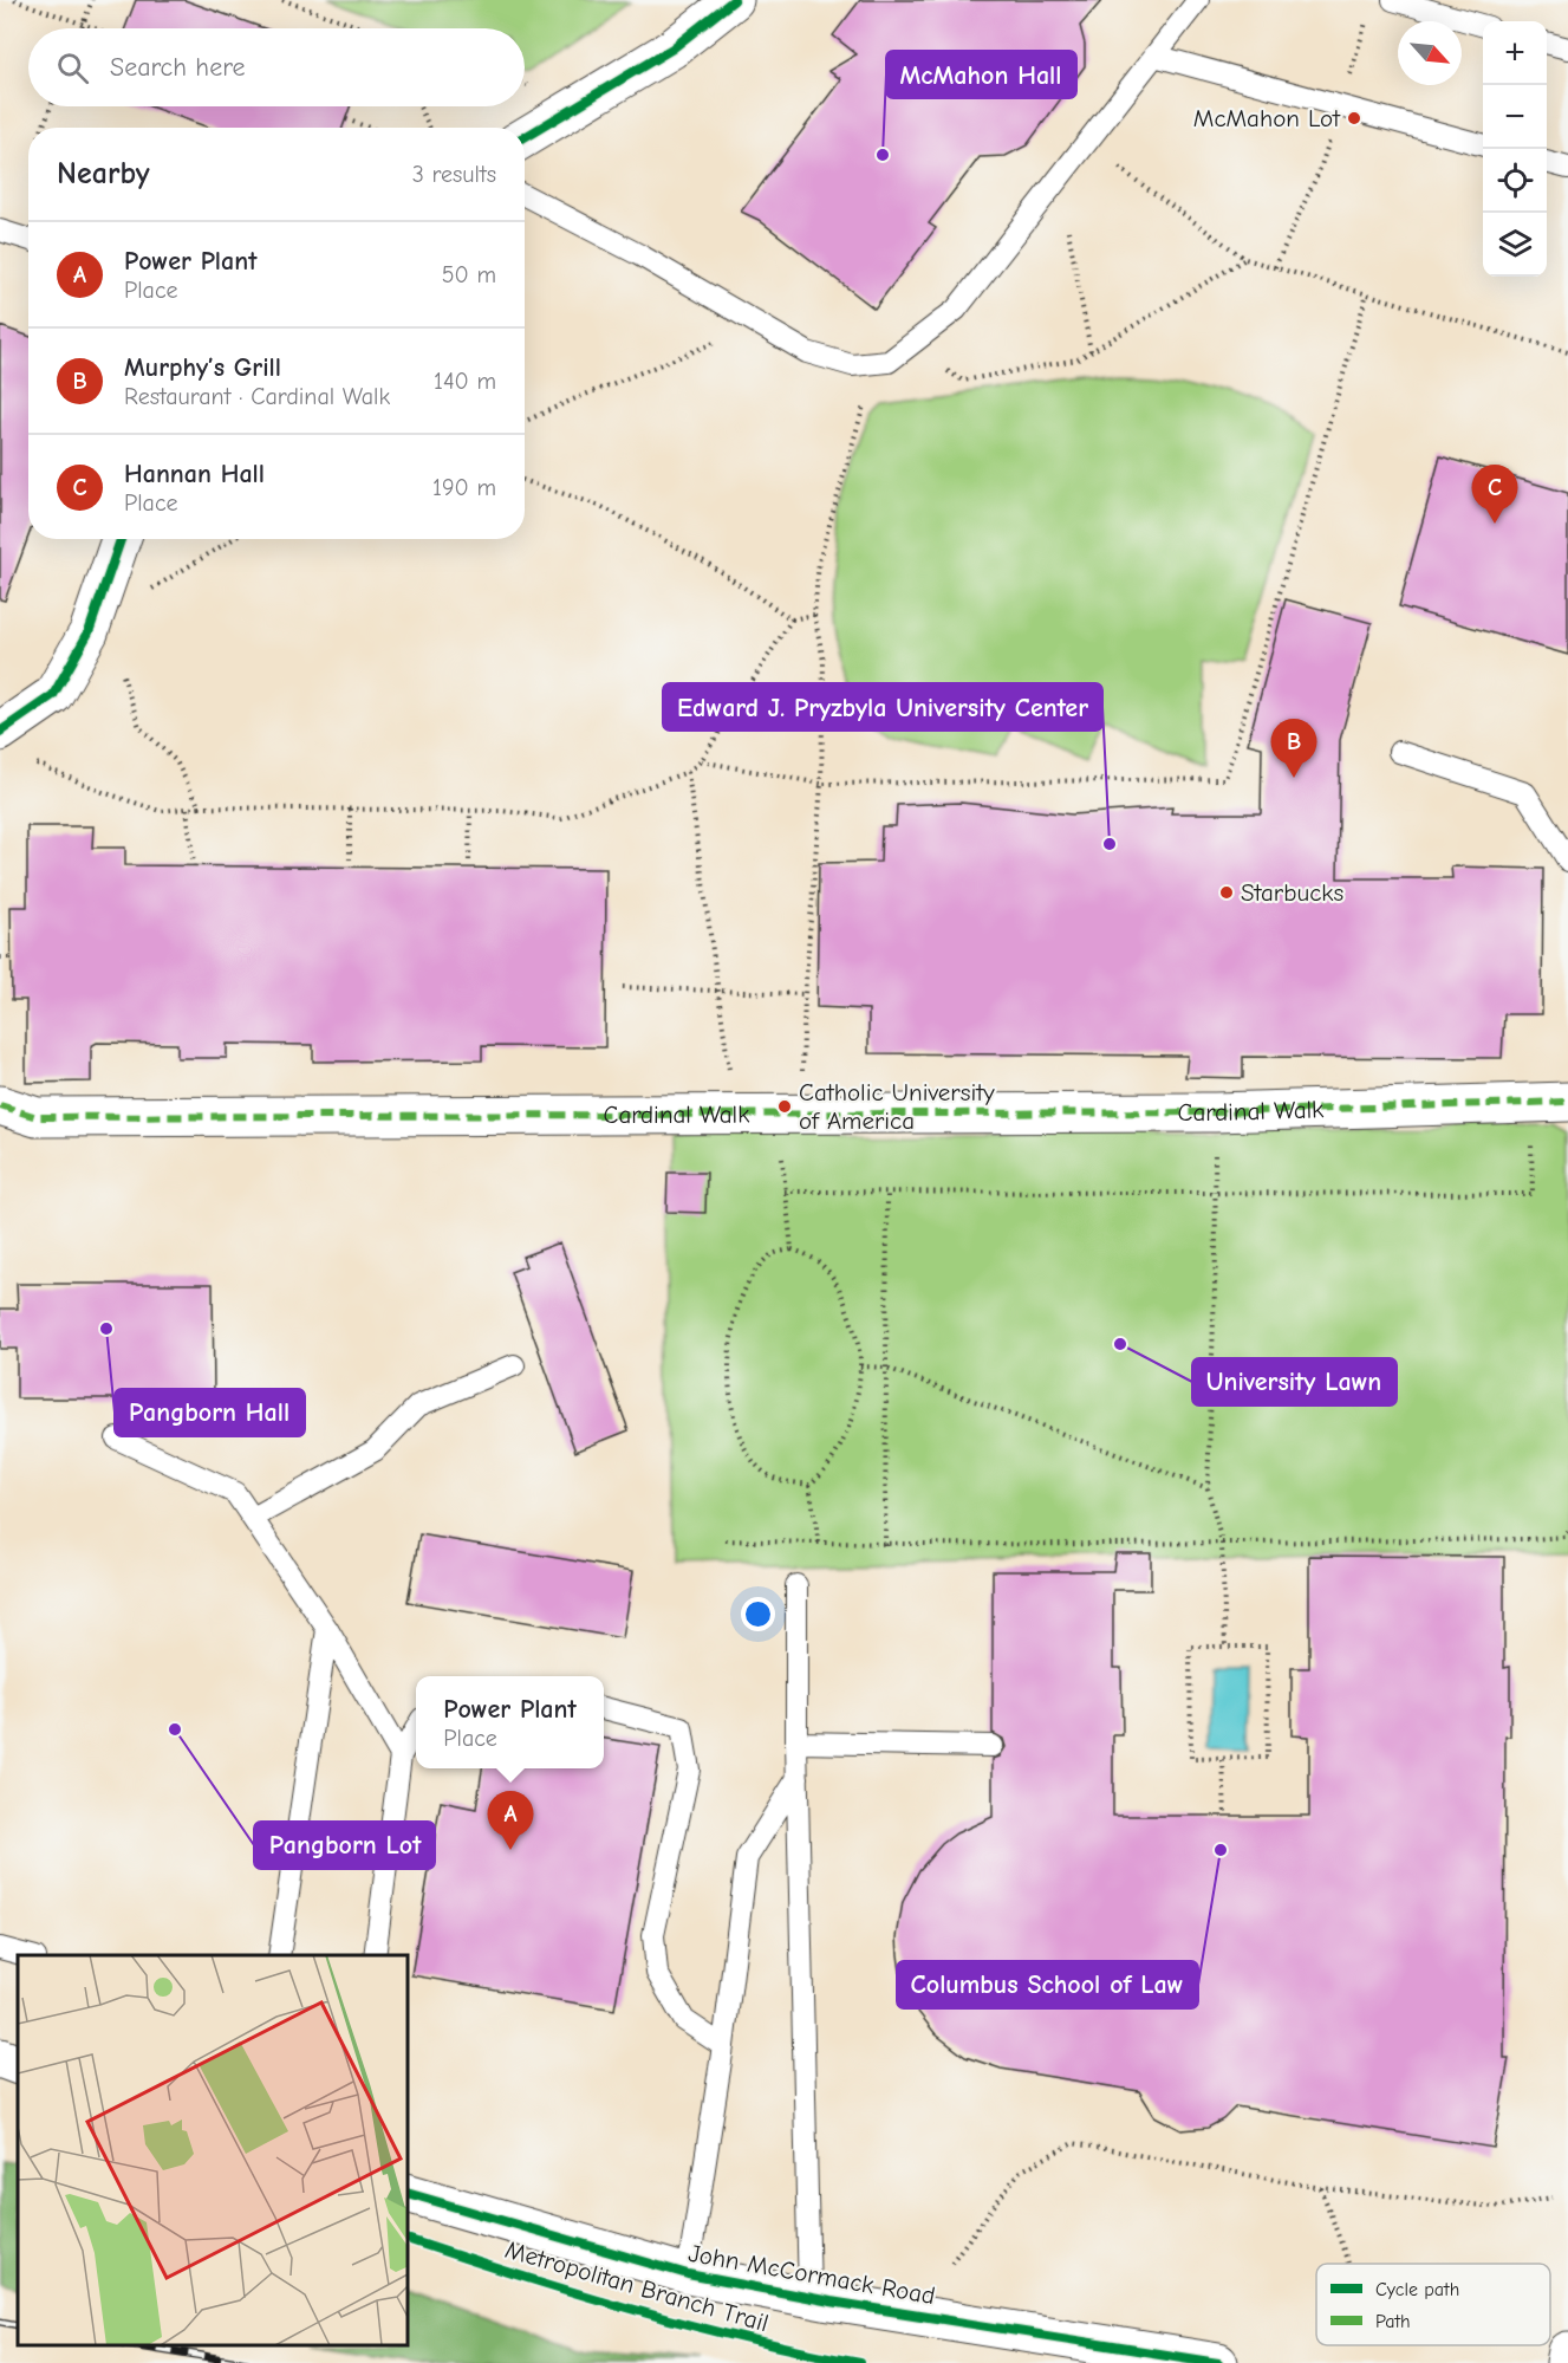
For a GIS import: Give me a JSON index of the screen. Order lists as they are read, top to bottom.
{
  "streets": {
    "street": ["Cardinal Walk", "John McCormack Road"],
    "cycle path": ["Metropolitan Branch Trail"]
  },
  "places": [
    "McMahon Lot",
    "McMahon Hall",
    "Edward J. Pryzbyla University Center",
    "Starbucks",
    "Catholic University of America",
    "Pangborn Hall",
    "University Lawn",
    "Pangborn Lot",
    "Columbus School of Law"
  ],
  "legend": ["Cycle path", "Path"],
  "north": "bottom right",
  "page": {
    "map_buttons": ["+", "−"],
    "search": "Search here",
    "heading": ["Nearby", "3 results"],
    "list": [
      {
        "mark": "A",
        "name": "Power Plant",
        "note": "Place",
        "value": "50 m"
      },
      {
        "mark": "B",
        "name": "Murphy’s Grill",
        "note": "Restaurant · Cardinal Walk",
        "value": "140 m"
      },
      {
        "mark": "C",
        "name": "Hannan Hall",
        "note": "Place",
        "value": "190 m"
      }
    ],
    "pins": ["C", "B", "A"],
    "popup": ["Power Plant", "Place"]
  }
}
